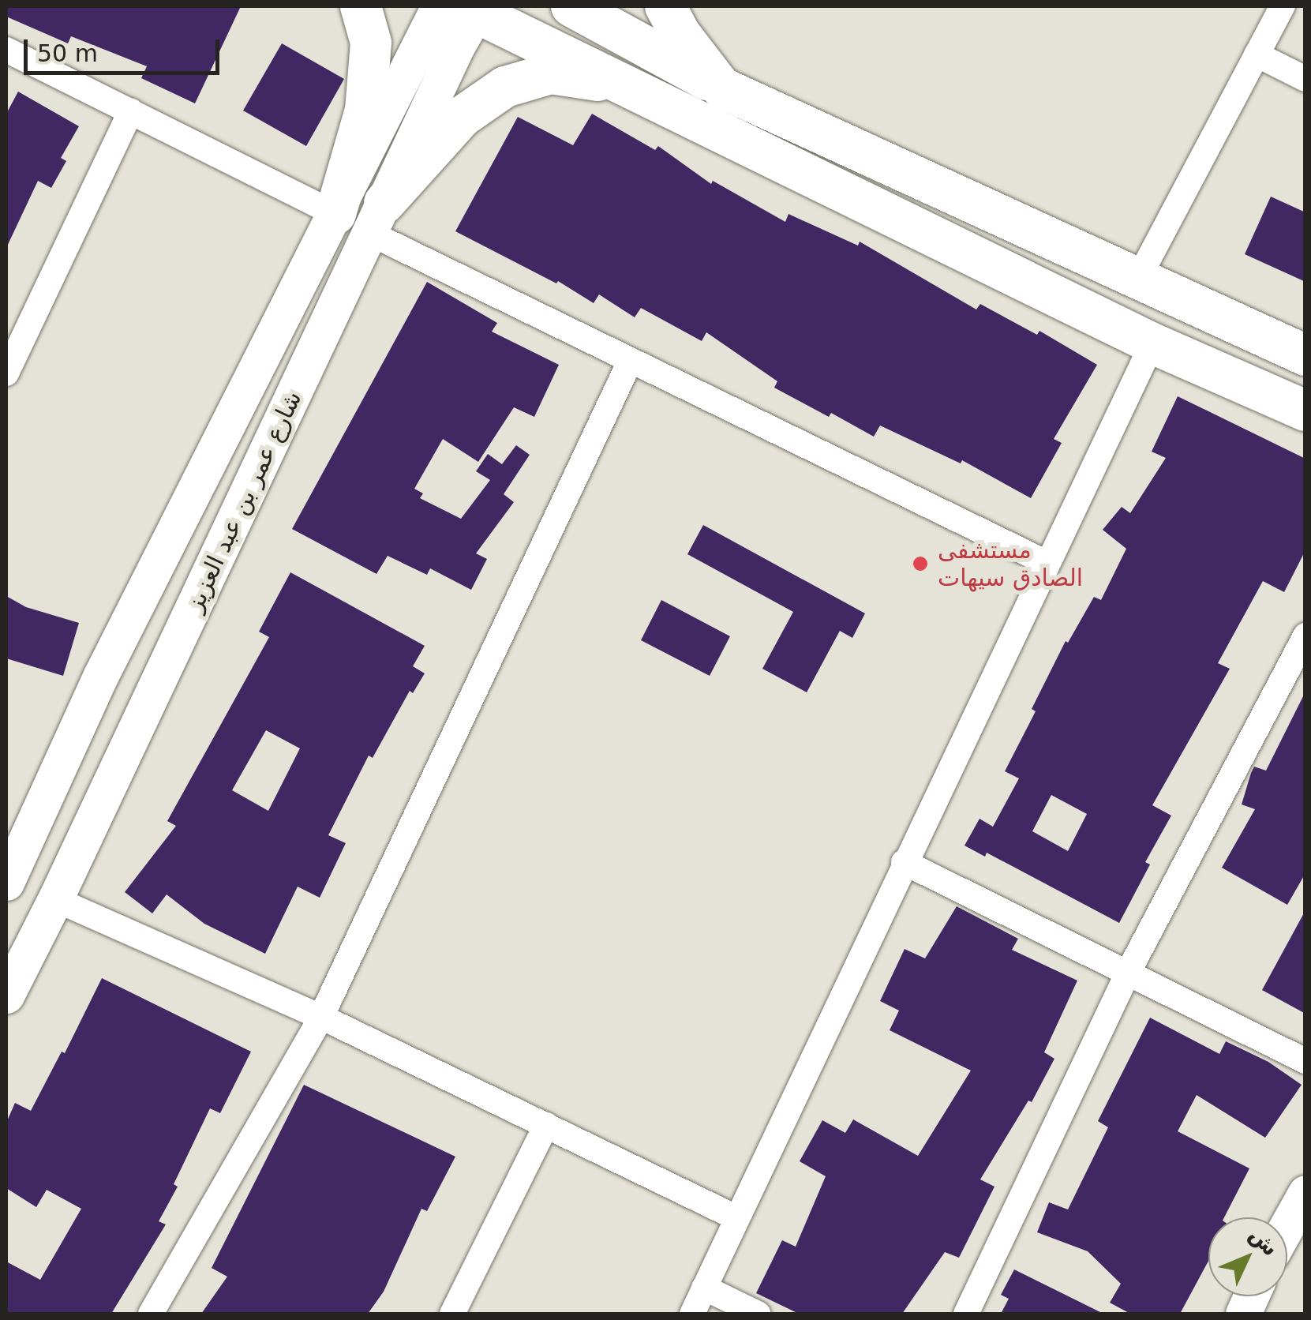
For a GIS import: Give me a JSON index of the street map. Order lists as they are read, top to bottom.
{
  "streets": {
    "main road": ["شارع عمر بن عبد العزيز"]
  },
  "places": ["مستشفى الصادق سيهات"],
  "scale_bar": "50 m",
  "north": "top right"
}
